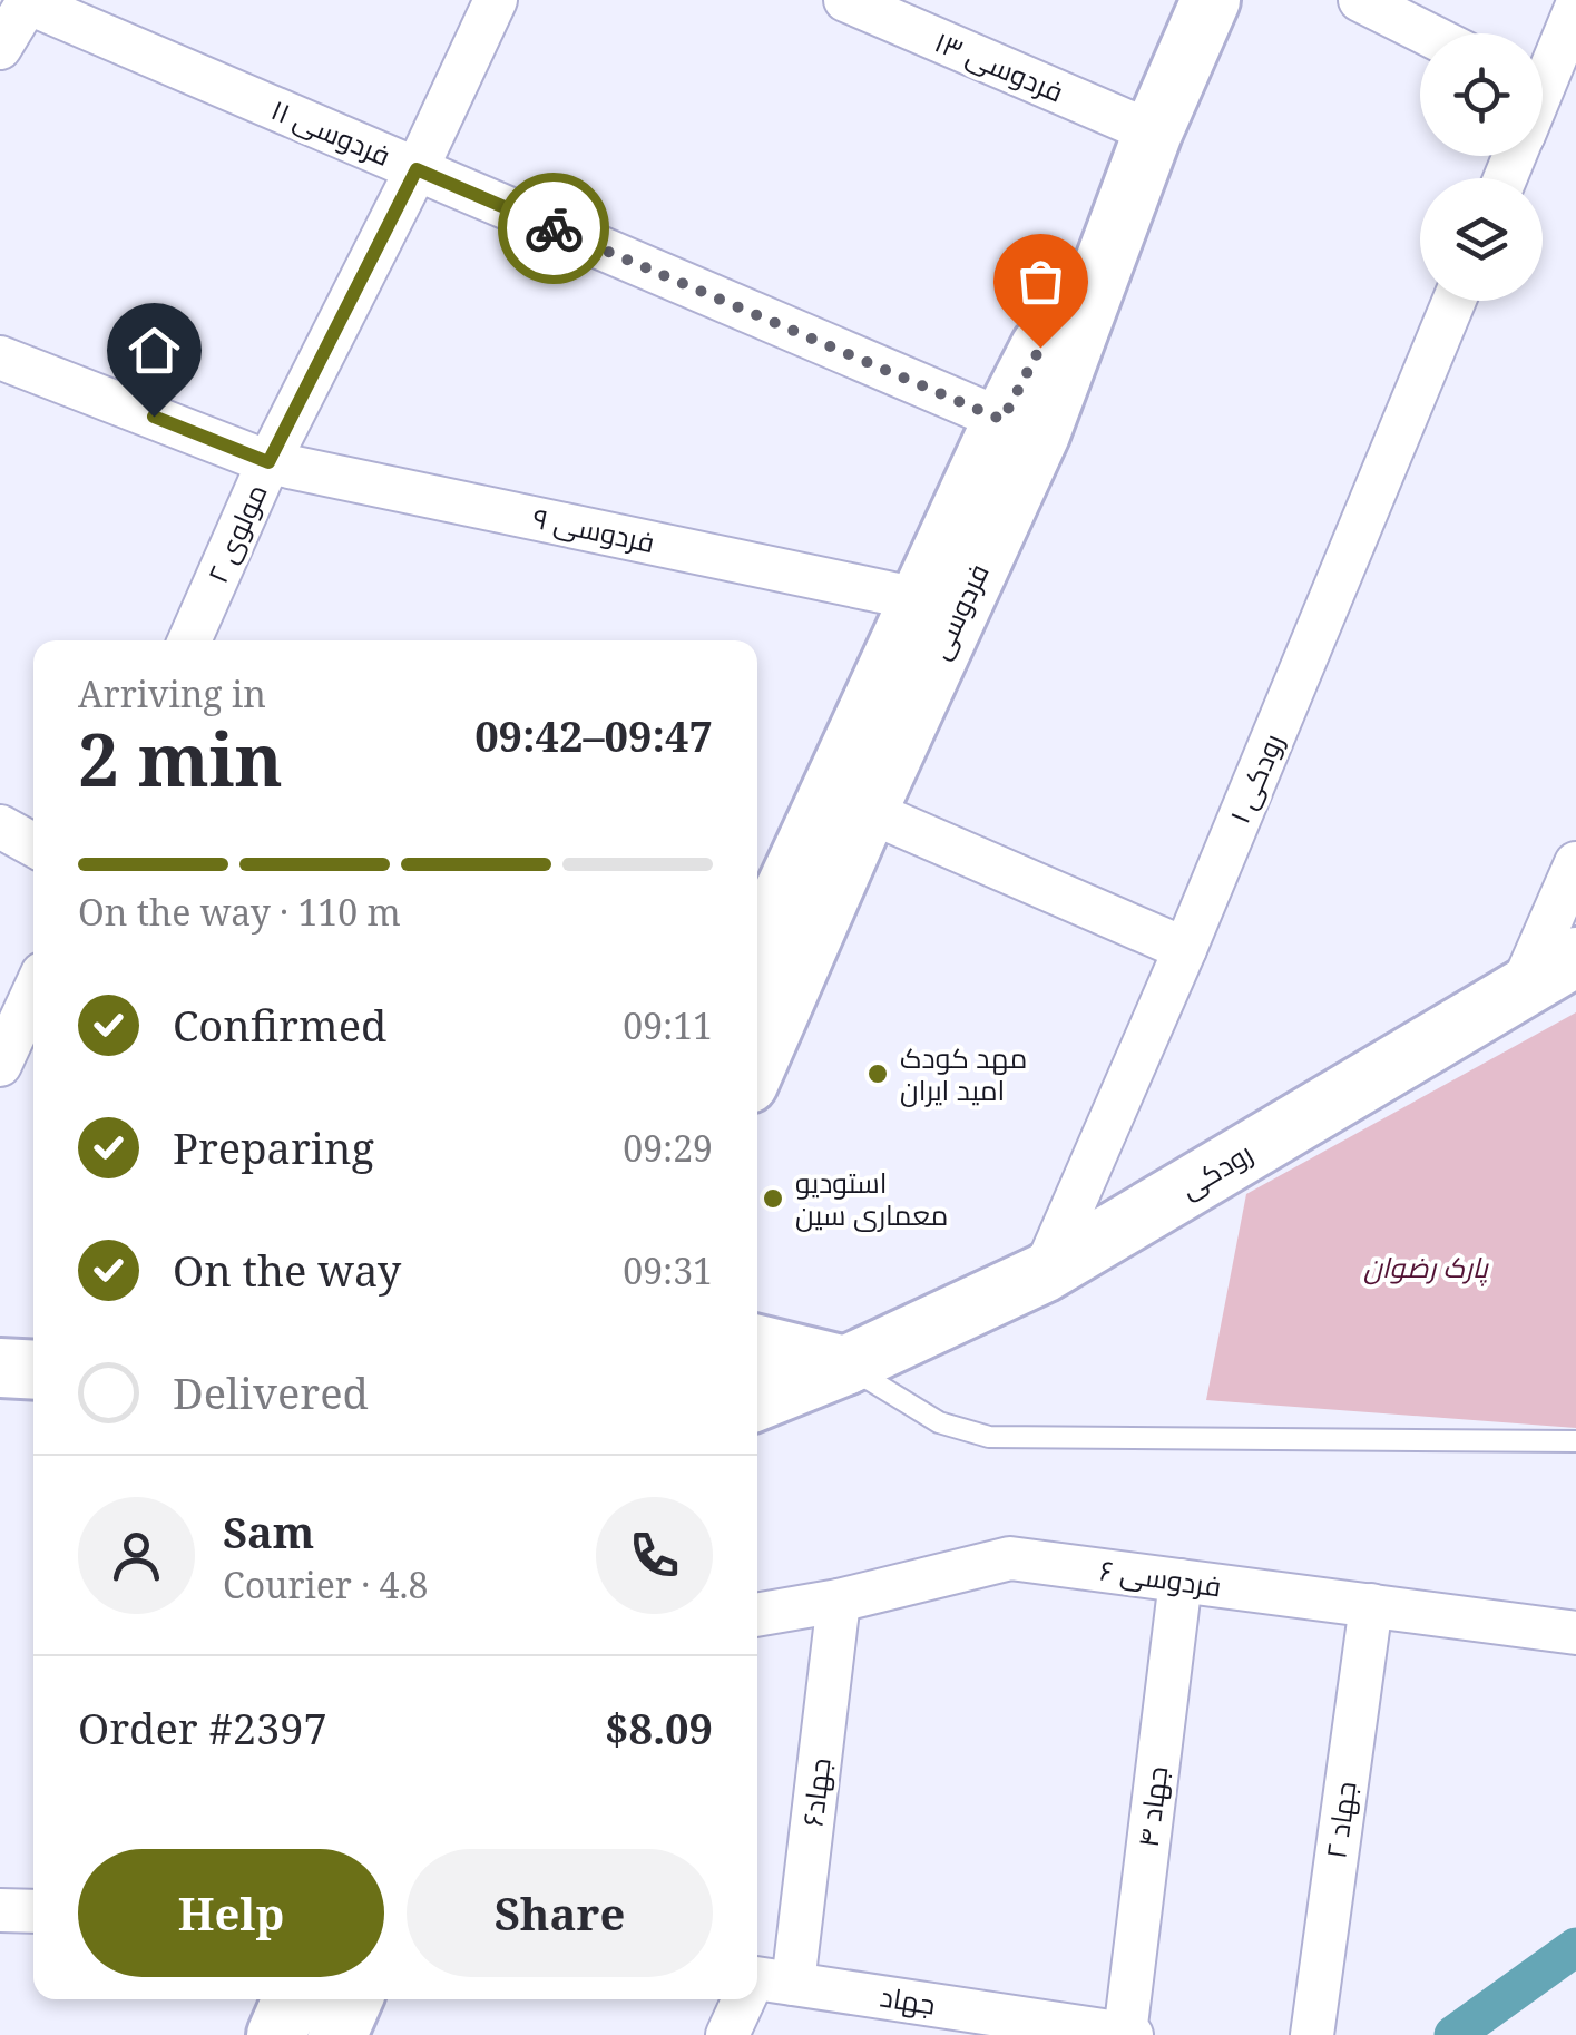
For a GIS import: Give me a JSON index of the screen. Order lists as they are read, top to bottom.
{
  "streets": {
    "main road": ["فردوسی", "رودکی"],
    "street": [
      "فردوسی ۱۳",
      "فردوسی ۱۱",
      "فردوسی ۹",
      "مولوی ۲",
      "رودکی ۱",
      "فردوسی ۶",
      "جهاد۶",
      "جهاد ۴",
      "جهاد ۲",
      "جهاد"
    ]
  },
  "crossings": [
    ["فردوسی ۱۳", "فردوسی"],
    ["فردوسی ۱۱", "مولوی ۲"],
    ["فردوسی ۱۱", "فردوسی"],
    ["فردوسی ۹", "مولوی ۲"],
    ["فردوسی ۹", "فردوسی"],
    ["رودکی ۱", "رودکی"],
    ["فردوسی ۶", "جهاد۶"],
    ["فردوسی ۶", "جهاد ۴"],
    ["فردوسی ۶", "جهاد ۲"],
    ["جهاد۶", "جهاد"],
    ["جهاد ۴", "جهاد"]
  ],
  "parks": ["پارک رضوان"],
  "places": ["مهد کودک امید ایران", "استودیو معماری سین"],
  "page": {
    "heading": ["2 min", "Arriving in", "09:42–09:47"],
    "panel": [
      "Sam",
      "Courier · 4.8",
      "Order #2397",
      "$8.09"
    ],
    "bar": "On the way · 110 m",
    "list": [
      ["Confirmed", "09:11"],
      ["Preparing", "09:29"],
      ["On the way", "09:31"],
      "Delivered"
    ],
    "buttons": ["Help", "Share"]
  }
}
